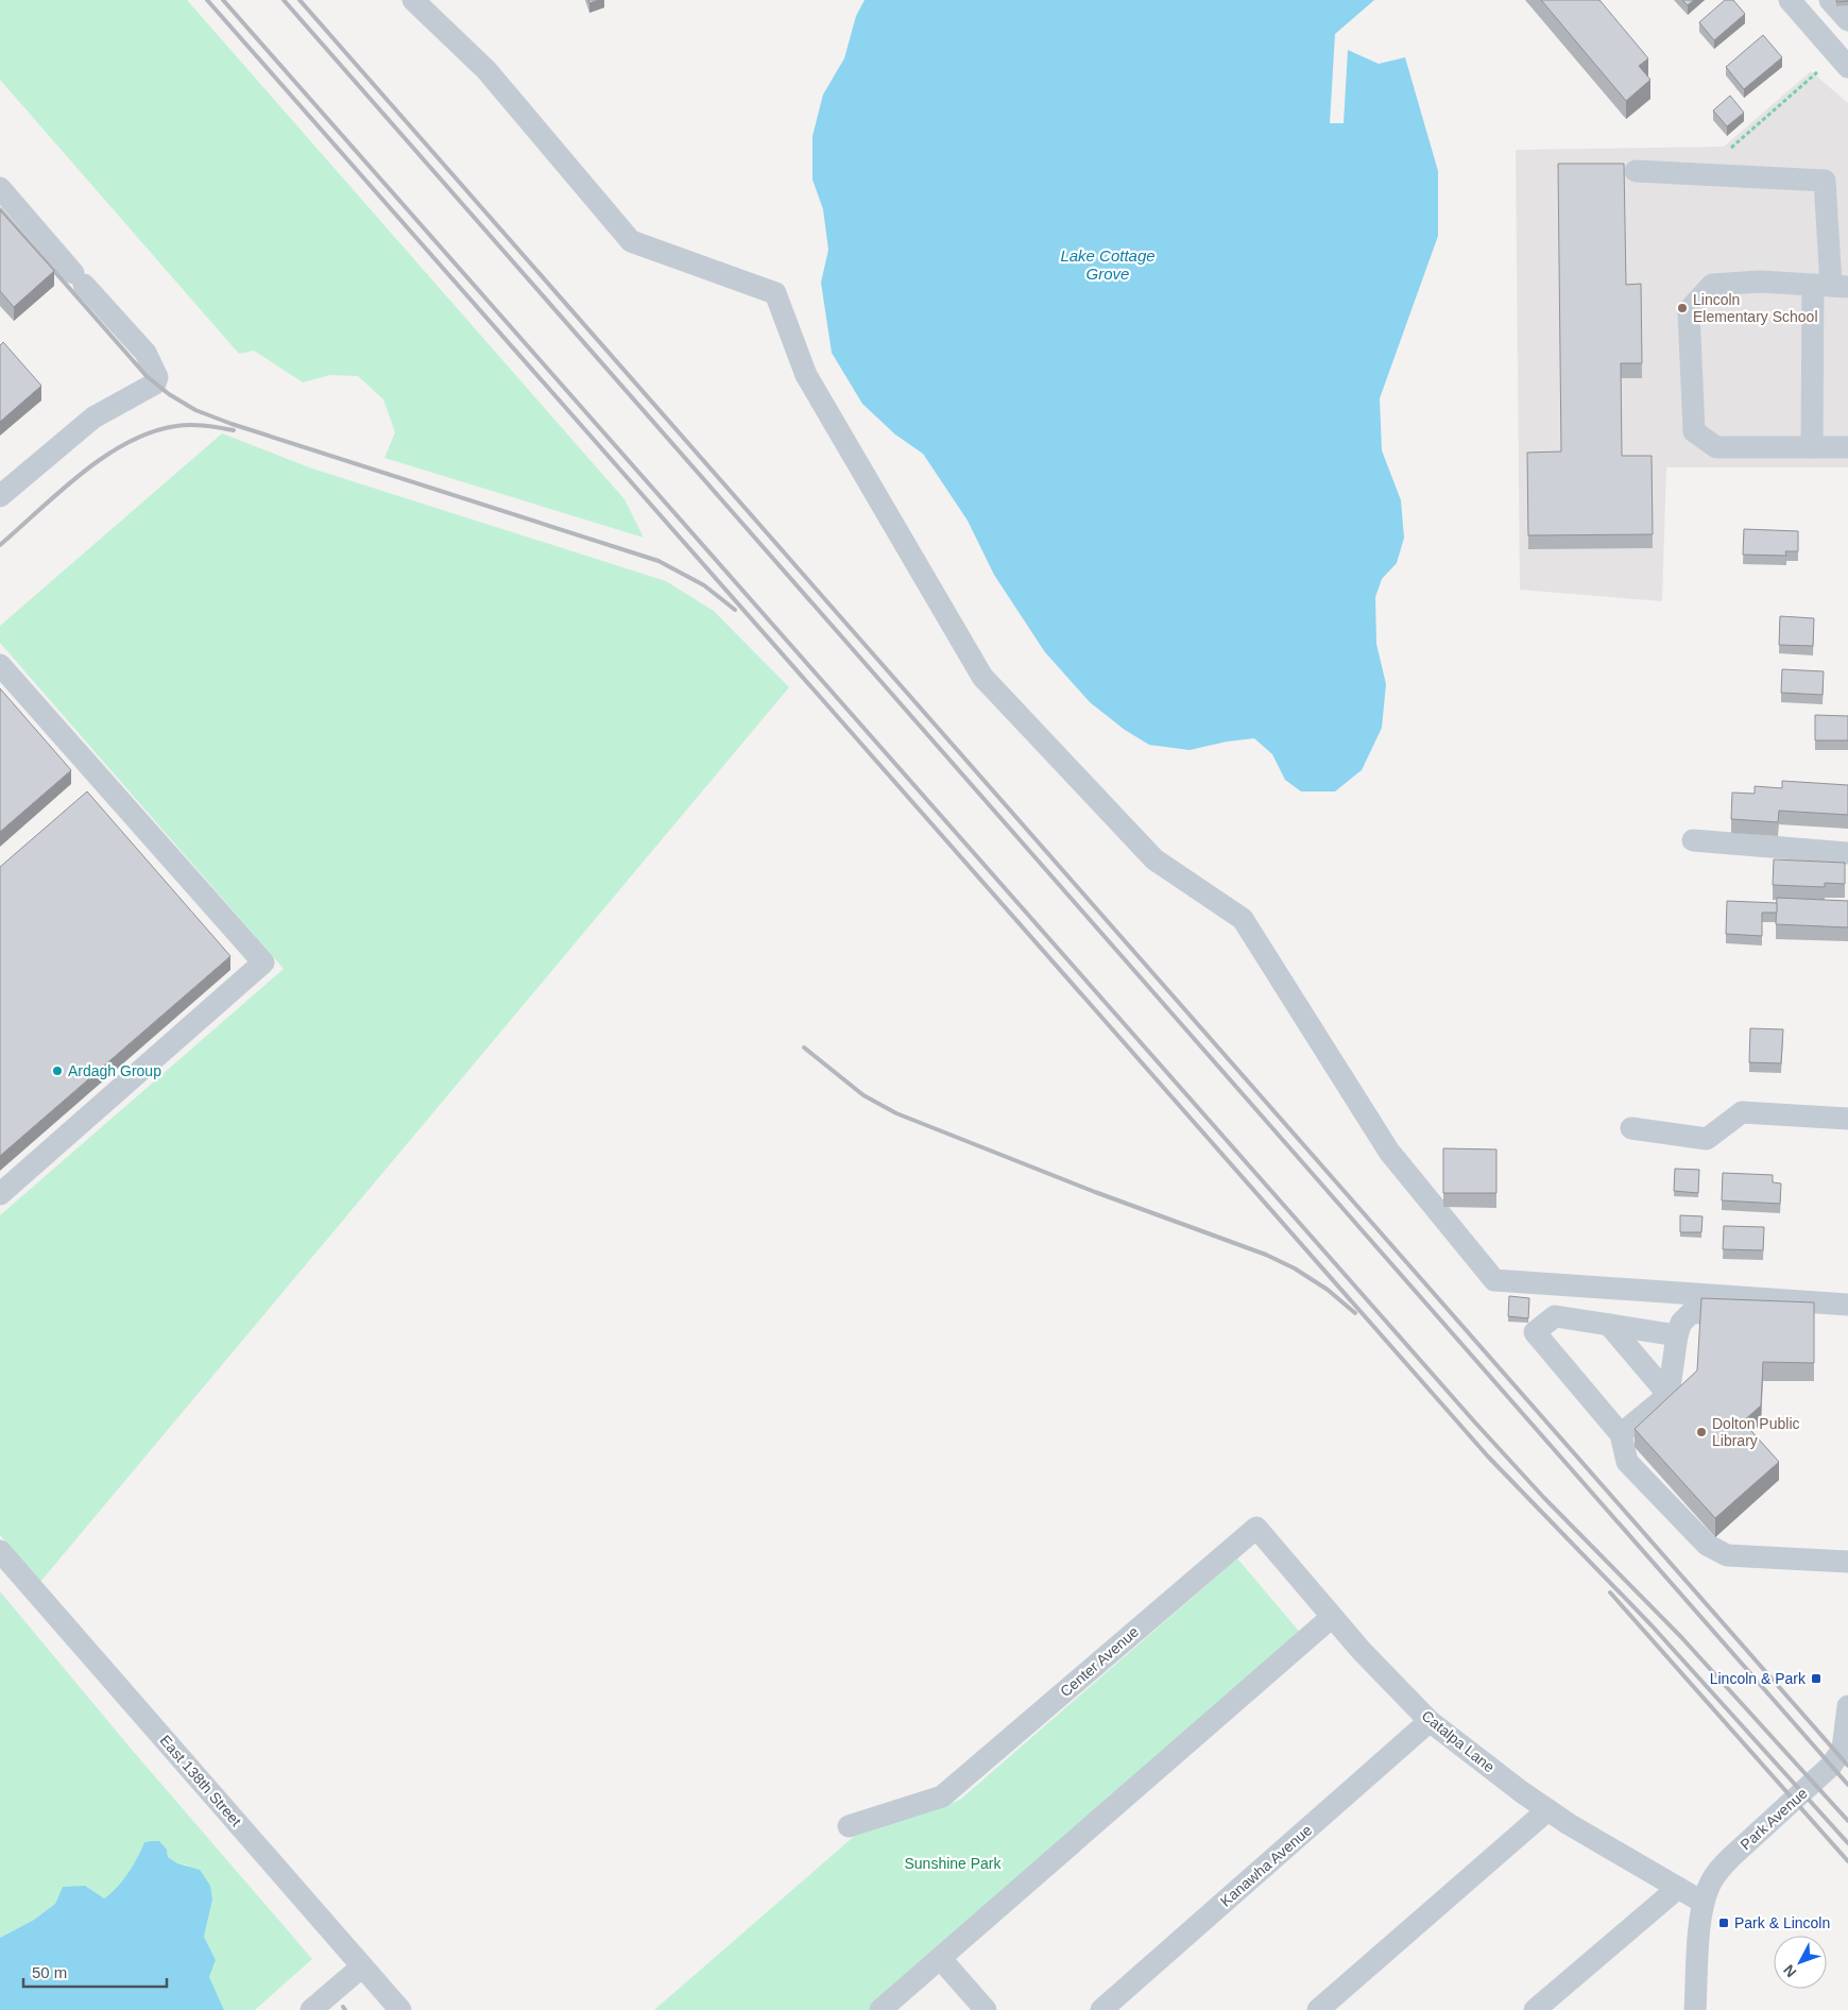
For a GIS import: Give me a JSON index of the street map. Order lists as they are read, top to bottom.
{
  "streets": {
    "street": [
      "Center Avenue",
      "Catalpa Lane",
      "East 138th Street",
      "Park Avenue",
      "Kanawha Avenue"
    ]
  },
  "crossings": [
    ["Center Avenue", "Catalpa Lane"],
    ["Catalpa Lane", "Park Avenue"],
    ["Catalpa Lane", "Kanawha Avenue"]
  ],
  "water": ["Lake Cottage Grove"],
  "parks": ["Sunshine Park"],
  "places": {
    "other": ["Lincoln Elementary School", "Ardagh Group", "Dolton Public Library"],
    "transit": ["Lincoln & Park", "Park & Lincoln"]
  },
  "scale_bar": "50 m",
  "north": "bottom left"
}
